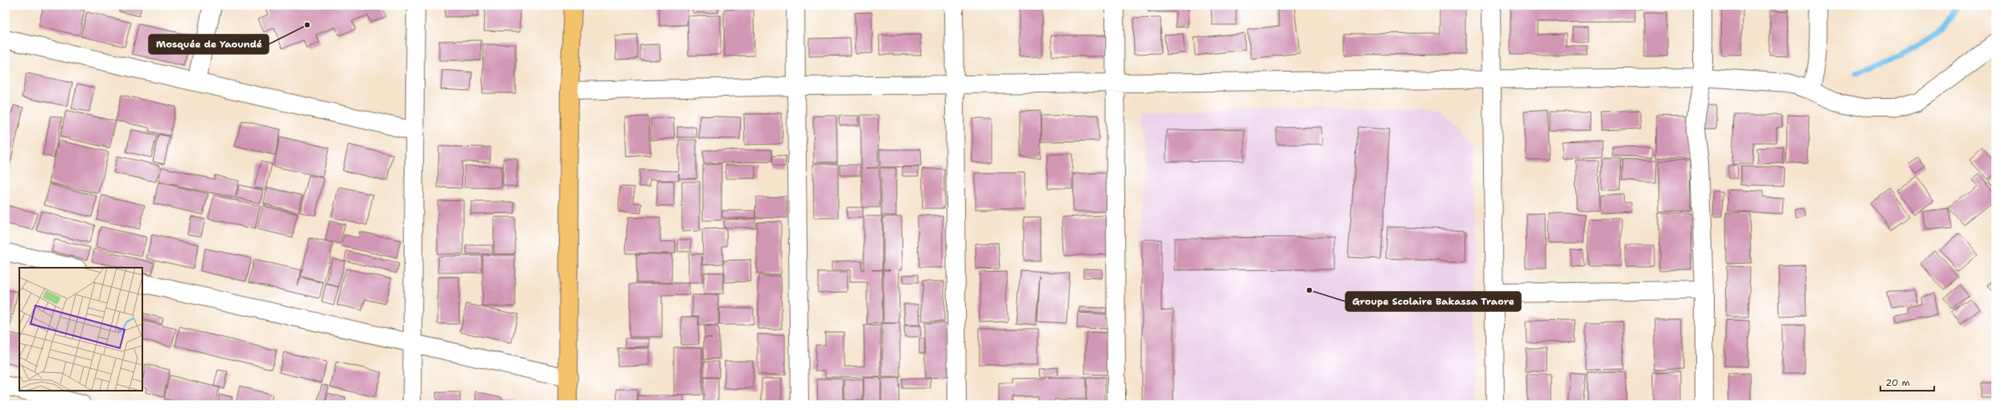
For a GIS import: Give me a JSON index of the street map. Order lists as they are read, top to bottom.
{
  "places": ["Mosquée de Yaoundé", "Groupe Scolaire Bakassa Traore"],
  "scale_bar": "20 m"
}
